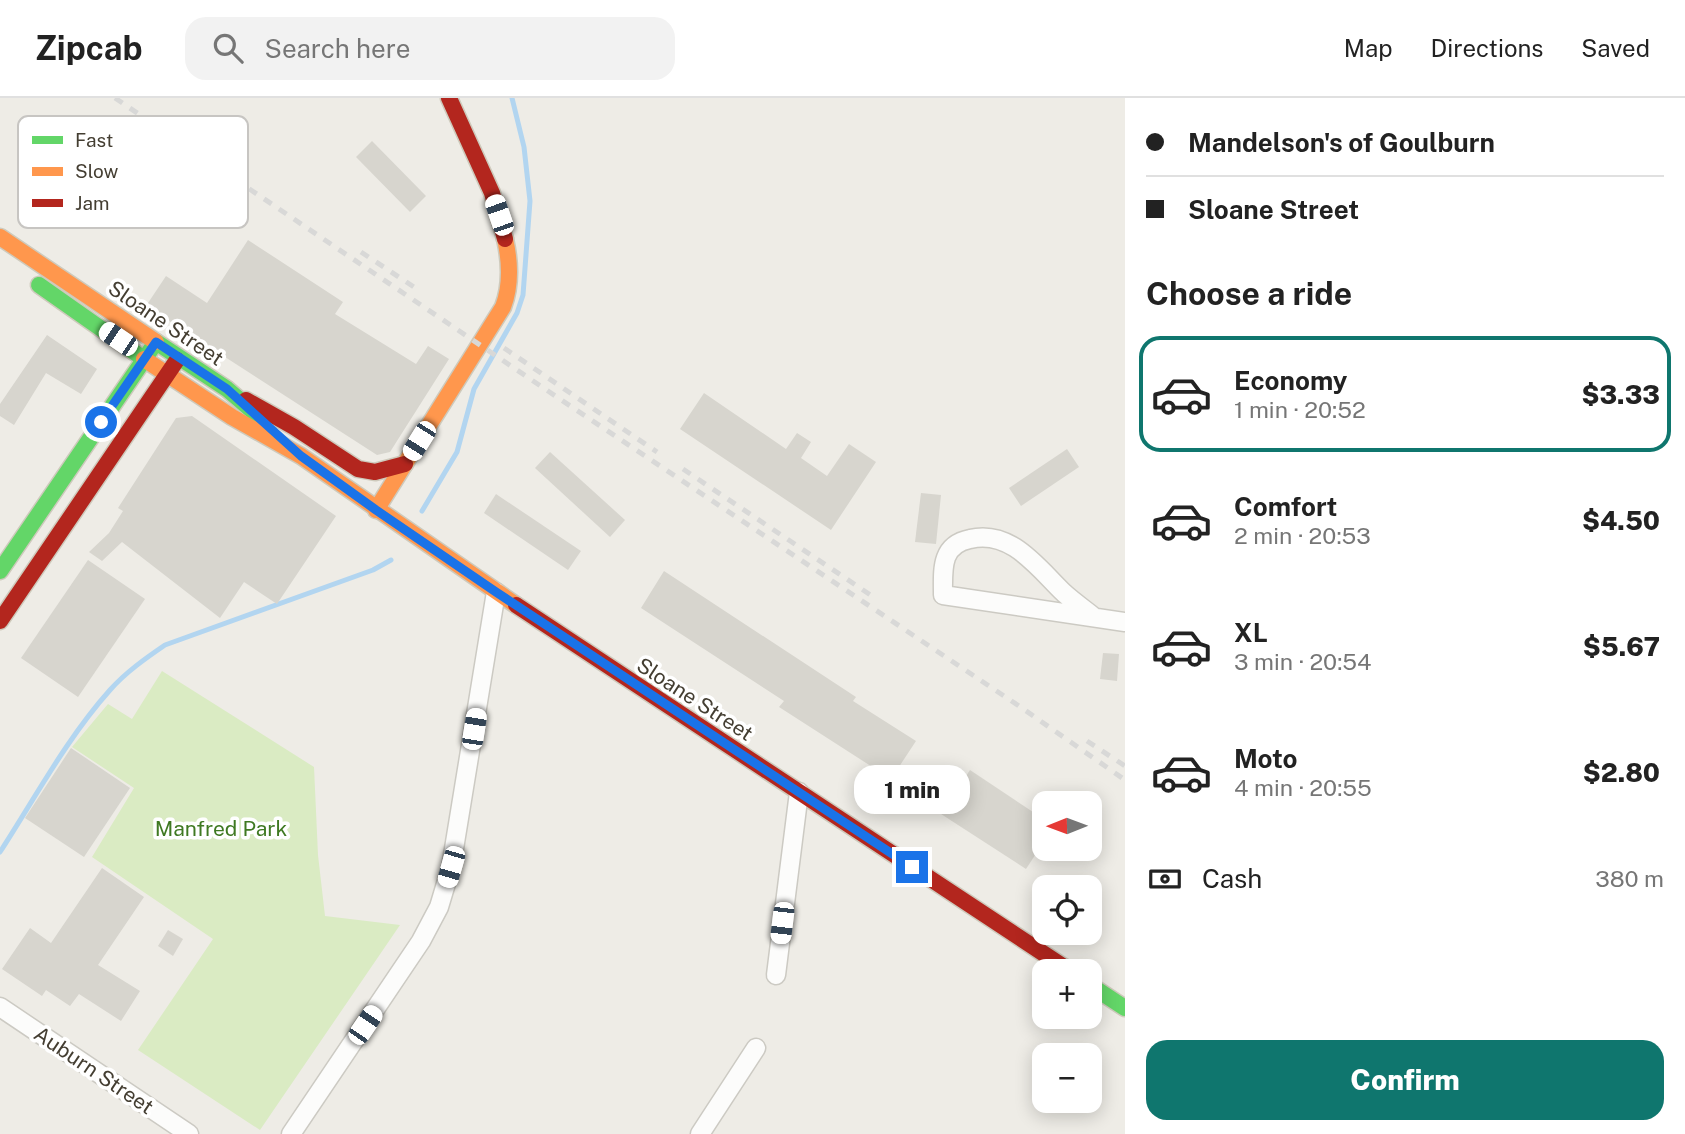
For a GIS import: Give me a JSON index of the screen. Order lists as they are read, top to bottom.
{
  "streets": {
    "main road": ["Sloane Street"],
    "street": ["Auburn Street"]
  },
  "parks": ["Manfred Park"],
  "legend": ["Fast", "Slow", "Jam"],
  "north": "left",
  "page": {
    "header": "Zipcab",
    "search": "Search here",
    "nav": ["Map", "Directions", "Saved"],
    "banner": ["Mandelson's of Goulburn", "Sloane Street"],
    "heading": "Choose a ride",
    "list": [
      {
        "name": "Economy",
        "note": "1 min · 20:52",
        "value": "$3.33"
      },
      {
        "name": "Comfort",
        "note": "2 min · 20:53",
        "value": "$4.50"
      },
      {
        "name": "XL",
        "note": "3 min · 20:54",
        "value": "$5.67"
      },
      {
        "name": "Moto",
        "note": "4 min · 20:55",
        "value": "$2.80"
      }
    ],
    "bubble": "1 min",
    "map_buttons": ["+", "−"],
    "pay": ["Cash", "380 m"],
    "buttons": "Confirm"
  }
}
